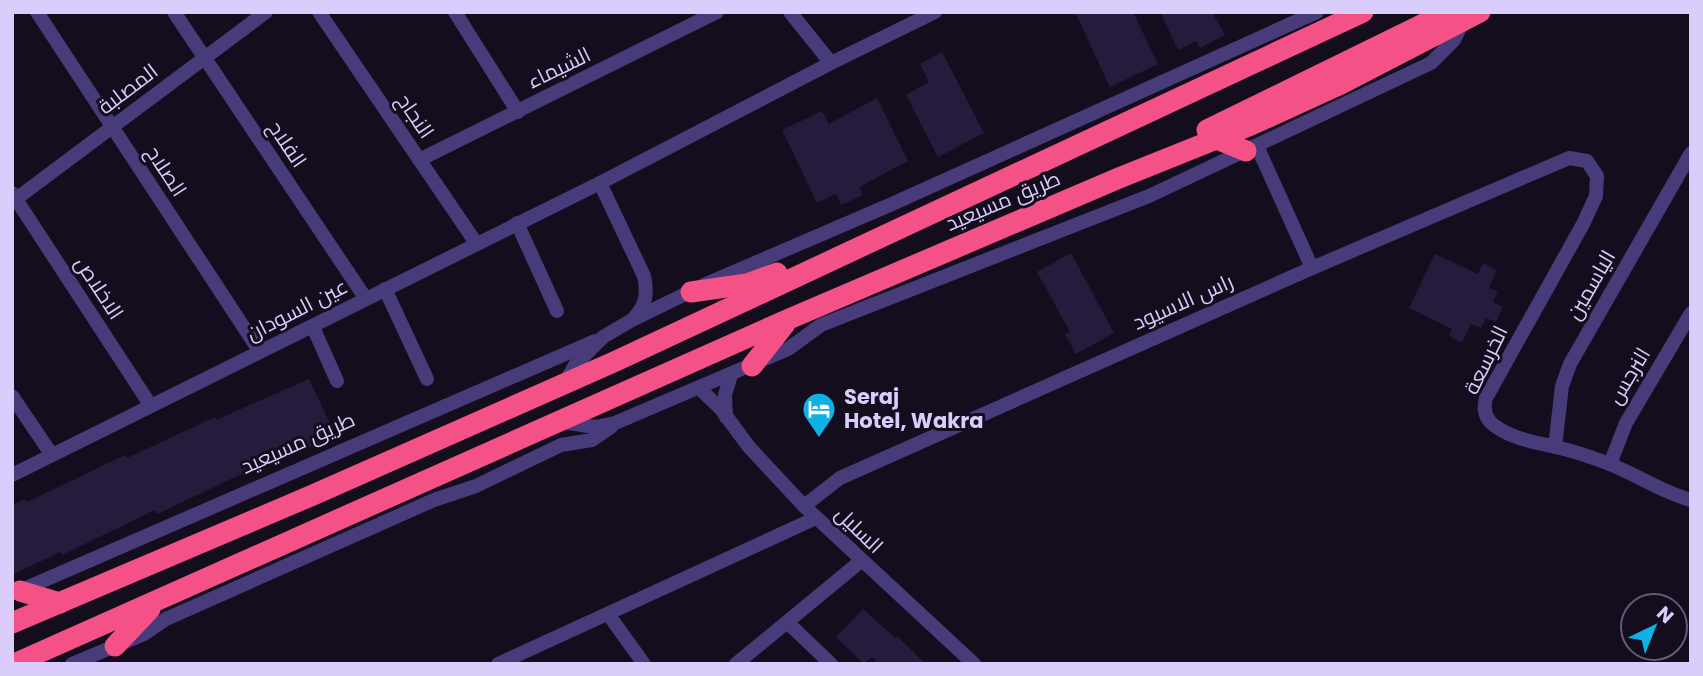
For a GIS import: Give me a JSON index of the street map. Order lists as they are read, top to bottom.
{
  "streets": {
    "highway": ["طريق مسيعيد"],
    "street": [
      "الشيماء",
      "المصلبة",
      "النجاح",
      "الفلاح",
      "الصلاح",
      "الياسمين",
      "الاخلاص",
      "راس الاسيود",
      "عين السودان",
      "الخرسعة",
      "النرجس",
      "السليل"
    ]
  },
  "crossings": [
    ["الشيماء", "النجاح"],
    ["المصلبة", "الفلاح"],
    ["المصلبة", "الصلاح"],
    ["المصلبة", "الاخلاص"],
    ["النجاح", "عين السودان"],
    ["الفلاح", "عين السودان"],
    ["الصلاح", "عين السودان"],
    ["الياسمين", "الخرسعة"],
    ["الاخلاص", "عين السودان"],
    ["راس الاسيود", "الخرسعة"],
    ["راس الاسيود", "السليل"],
    ["الخرسعة", "النرجس"]
  ],
  "places": {
    "hotel": ["Seraj Hotel, Wakra"]
  },
  "north": "top right"
}
